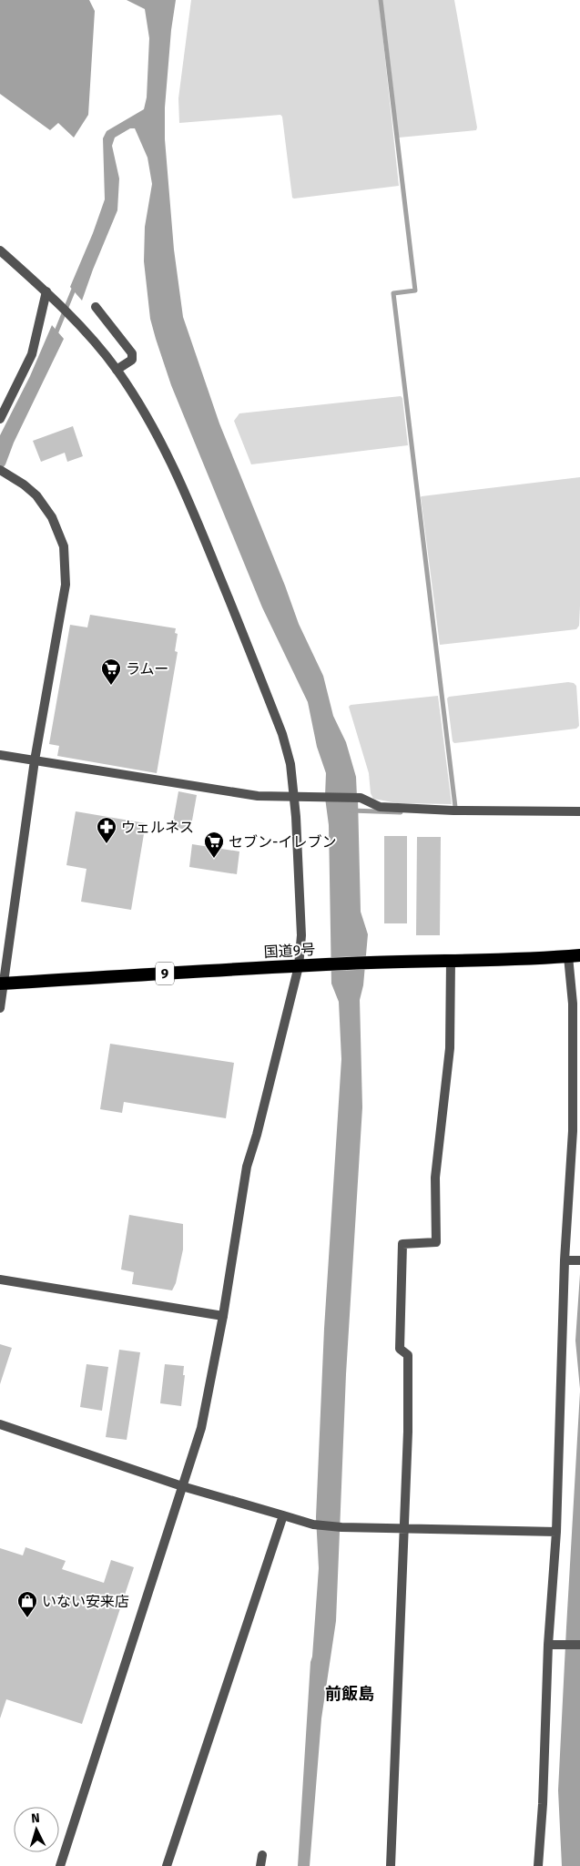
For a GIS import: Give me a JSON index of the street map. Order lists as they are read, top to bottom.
{
  "streets": {
    "highway": ["国道9号", "9"]
  },
  "districts": ["前飯島"],
  "places": {
    "supermarket": ["ラムー", "セブン-イレブン"],
    "pharmacy": ["ウェルネス"],
    "shop": ["いない安来店"]
  },
  "north": "top"
}
